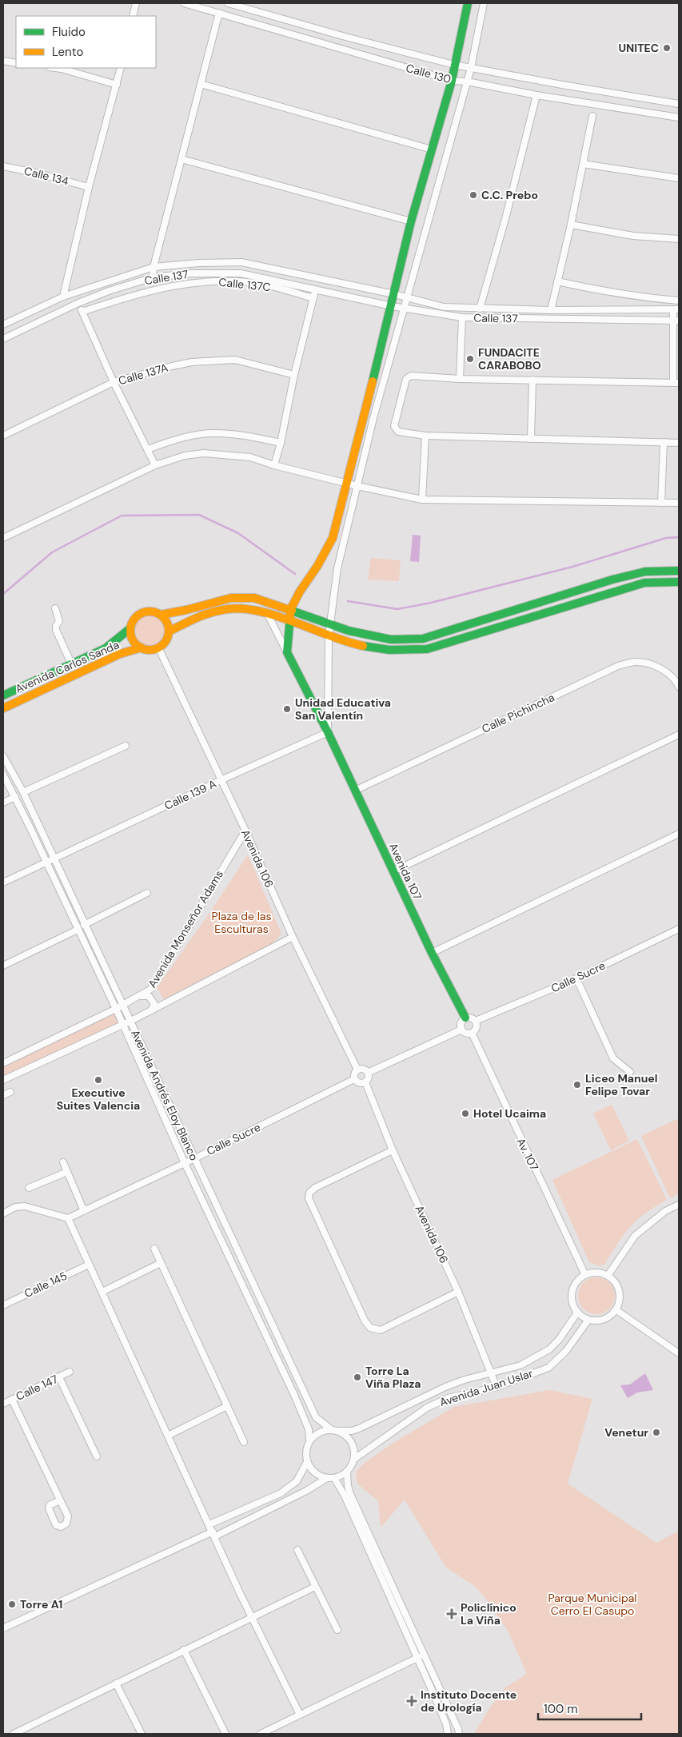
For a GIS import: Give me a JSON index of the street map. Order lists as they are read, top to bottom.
{
  "streets": {
    "street": [
      "Calle 130",
      "Calle 134",
      "Calle 137",
      "Calle 137C",
      "Calle 137A",
      "Avenida Carlos Sanda",
      "Calle Pichincha",
      "Calle 139 A",
      "Avenida 106",
      "Avenida 107",
      "Avenida Monseñor Adams",
      "Calle Sucre",
      "Avenida Andrés Eloy Blanco",
      "Av. 107",
      "Calle 145",
      "Calle 147",
      "Avenida Juan Uslar"
    ]
  },
  "crossings": [
    ["Avenida Carlos Sanda", "Avenida 106"],
    ["Calle Pichincha", "Avenida 107"],
    ["Calle 139 A", "Avenida 106"],
    ["Calle 139 A", "Avenida 107"],
    ["Calle 139 A", "Avenida Andrés Eloy Blanco"],
    ["Avenida 106", "Avenida Monseñor Adams"],
    ["Avenida 106", "Calle Sucre"],
    ["Avenida 106", "Avenida Juan Uslar"],
    ["Avenida 107", "Calle Sucre"],
    ["Avenida 107", "Av. 107"],
    ["Avenida Monseñor Adams", "Avenida Andrés Eloy Blanco"],
    ["Calle Sucre", "Avenida Andrés Eloy Blanco"],
    ["Calle Sucre", "Av. 107"],
    ["Avenida Andrés Eloy Blanco", "Avenida Juan Uslar"],
    ["Av. 107", "Avenida Juan Uslar"]
  ],
  "parks": ["Plaza de las Esculturas", "Parque Municipal Cerro El Casupo"],
  "places": {
    "other": [
      "UNITEC",
      "C.C. Prebo",
      "FUNDACITE CARABOBO",
      "Unidad Educativa San Valentín",
      "Executive Suites Valencia",
      "Liceo Manuel Felipe Tovar",
      "Hotel Ucaima",
      "Torre La Viña Plaza",
      "Venetur",
      "Torre A1"
    ],
    "health": ["Policlínico La Viña", "Instituto Docente de Urología"]
  },
  "legend": ["Fluido", "Lento"],
  "scale_bar": "100 m"
}
